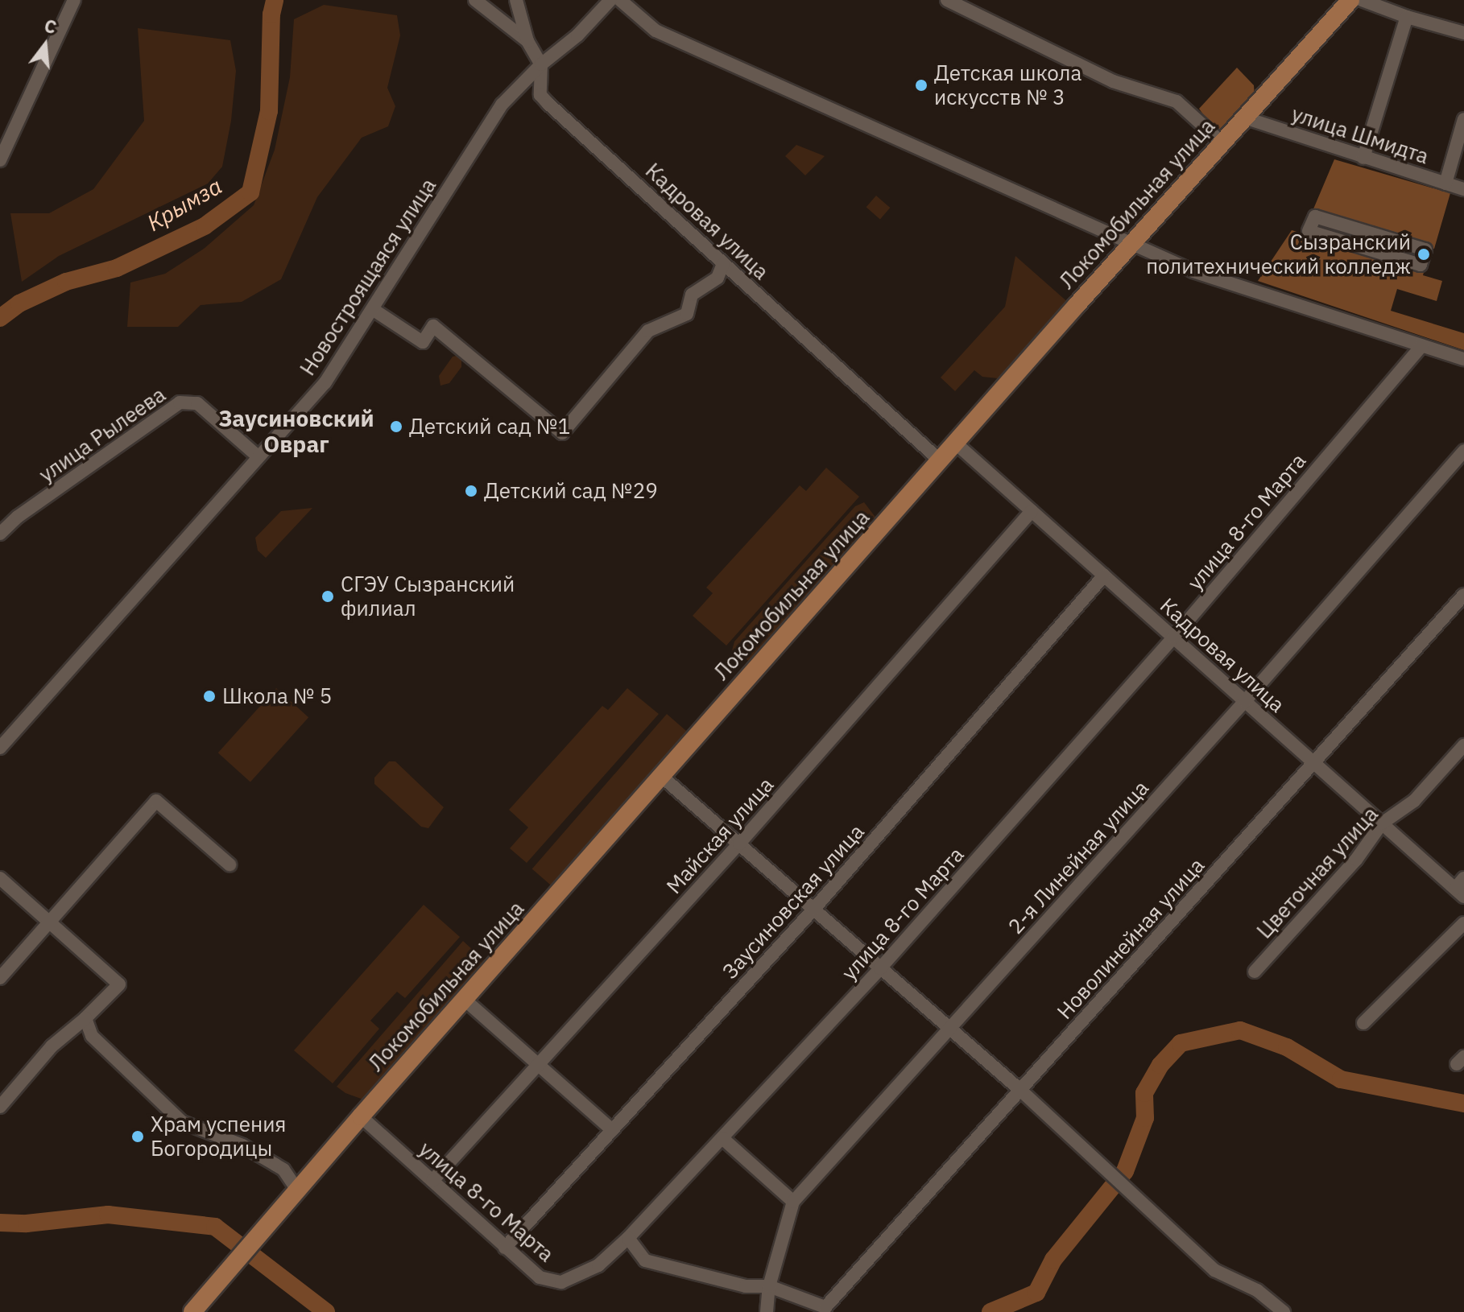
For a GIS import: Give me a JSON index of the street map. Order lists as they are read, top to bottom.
{
  "streets": {
    "main road": ["Локомобильная улица"],
    "street": [
      "улица Шмидта",
      "Кадровая улица",
      "Новостроящаяся улица",
      "улица Рылеева",
      "улица 8-го Марта",
      "Майская улица",
      "2-я Линейная улица",
      "Цветочная улица",
      "Заусиновская улица",
      "Новолинейная улица"
    ]
  },
  "crossings": [
    ["улица Шмидта", "Локомобильная улица"],
    ["Локомобильная улица", "Кадровая улица"],
    ["Локомобильная улица", "улица 8-го Марта"],
    ["Кадровая улица", "Новостроящаяся улица"],
    ["Кадровая улица", "улица 8-го Марта"],
    ["Кадровая улица", "Майская улица"],
    ["Кадровая улица", "2-я Линейная улица"],
    ["Кадровая улица", "Цветочная улица"],
    ["Кадровая улица", "Заусиновская улица"],
    ["Кадровая улица", "Новолинейная улица"],
    ["Новостроящаяся улица", "улица Рылеева"],
    ["улица 8-го Марта", "Майская улица"],
    ["улица 8-го Марта", "Заусиновская улица"],
    ["2-я Линейная улица", "Новолинейная улица"]
  ],
  "districts": ["Заусиновский Овраг"],
  "water": ["Крымза"],
  "places": [
    "Детская школа искусств № 3",
    "Сызранский политехнический колледж",
    "Детский сад №1",
    "Детский сад №29",
    "СГЭУ Сызранский филиал",
    "Школа № 5",
    "Храм успения Богородицы"
  ],
  "north": "top"
}
